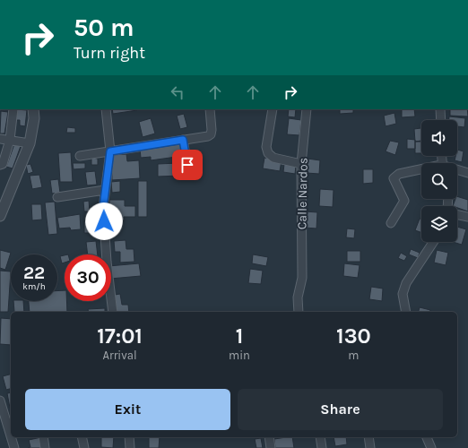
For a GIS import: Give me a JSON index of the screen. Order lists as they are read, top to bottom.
{
  "streets": {
    "street": ["Calle Nardos"]
  },
  "page": {
    "turn": ["50 m", "Turn right"],
    "speed": "22 km/h",
    "limit": "30",
    "eta": [
      "17:01",
      "Arrival",
      "1",
      "min",
      "130",
      "m"
    ],
    "buttons": ["Exit", "Share"]
  }
}
